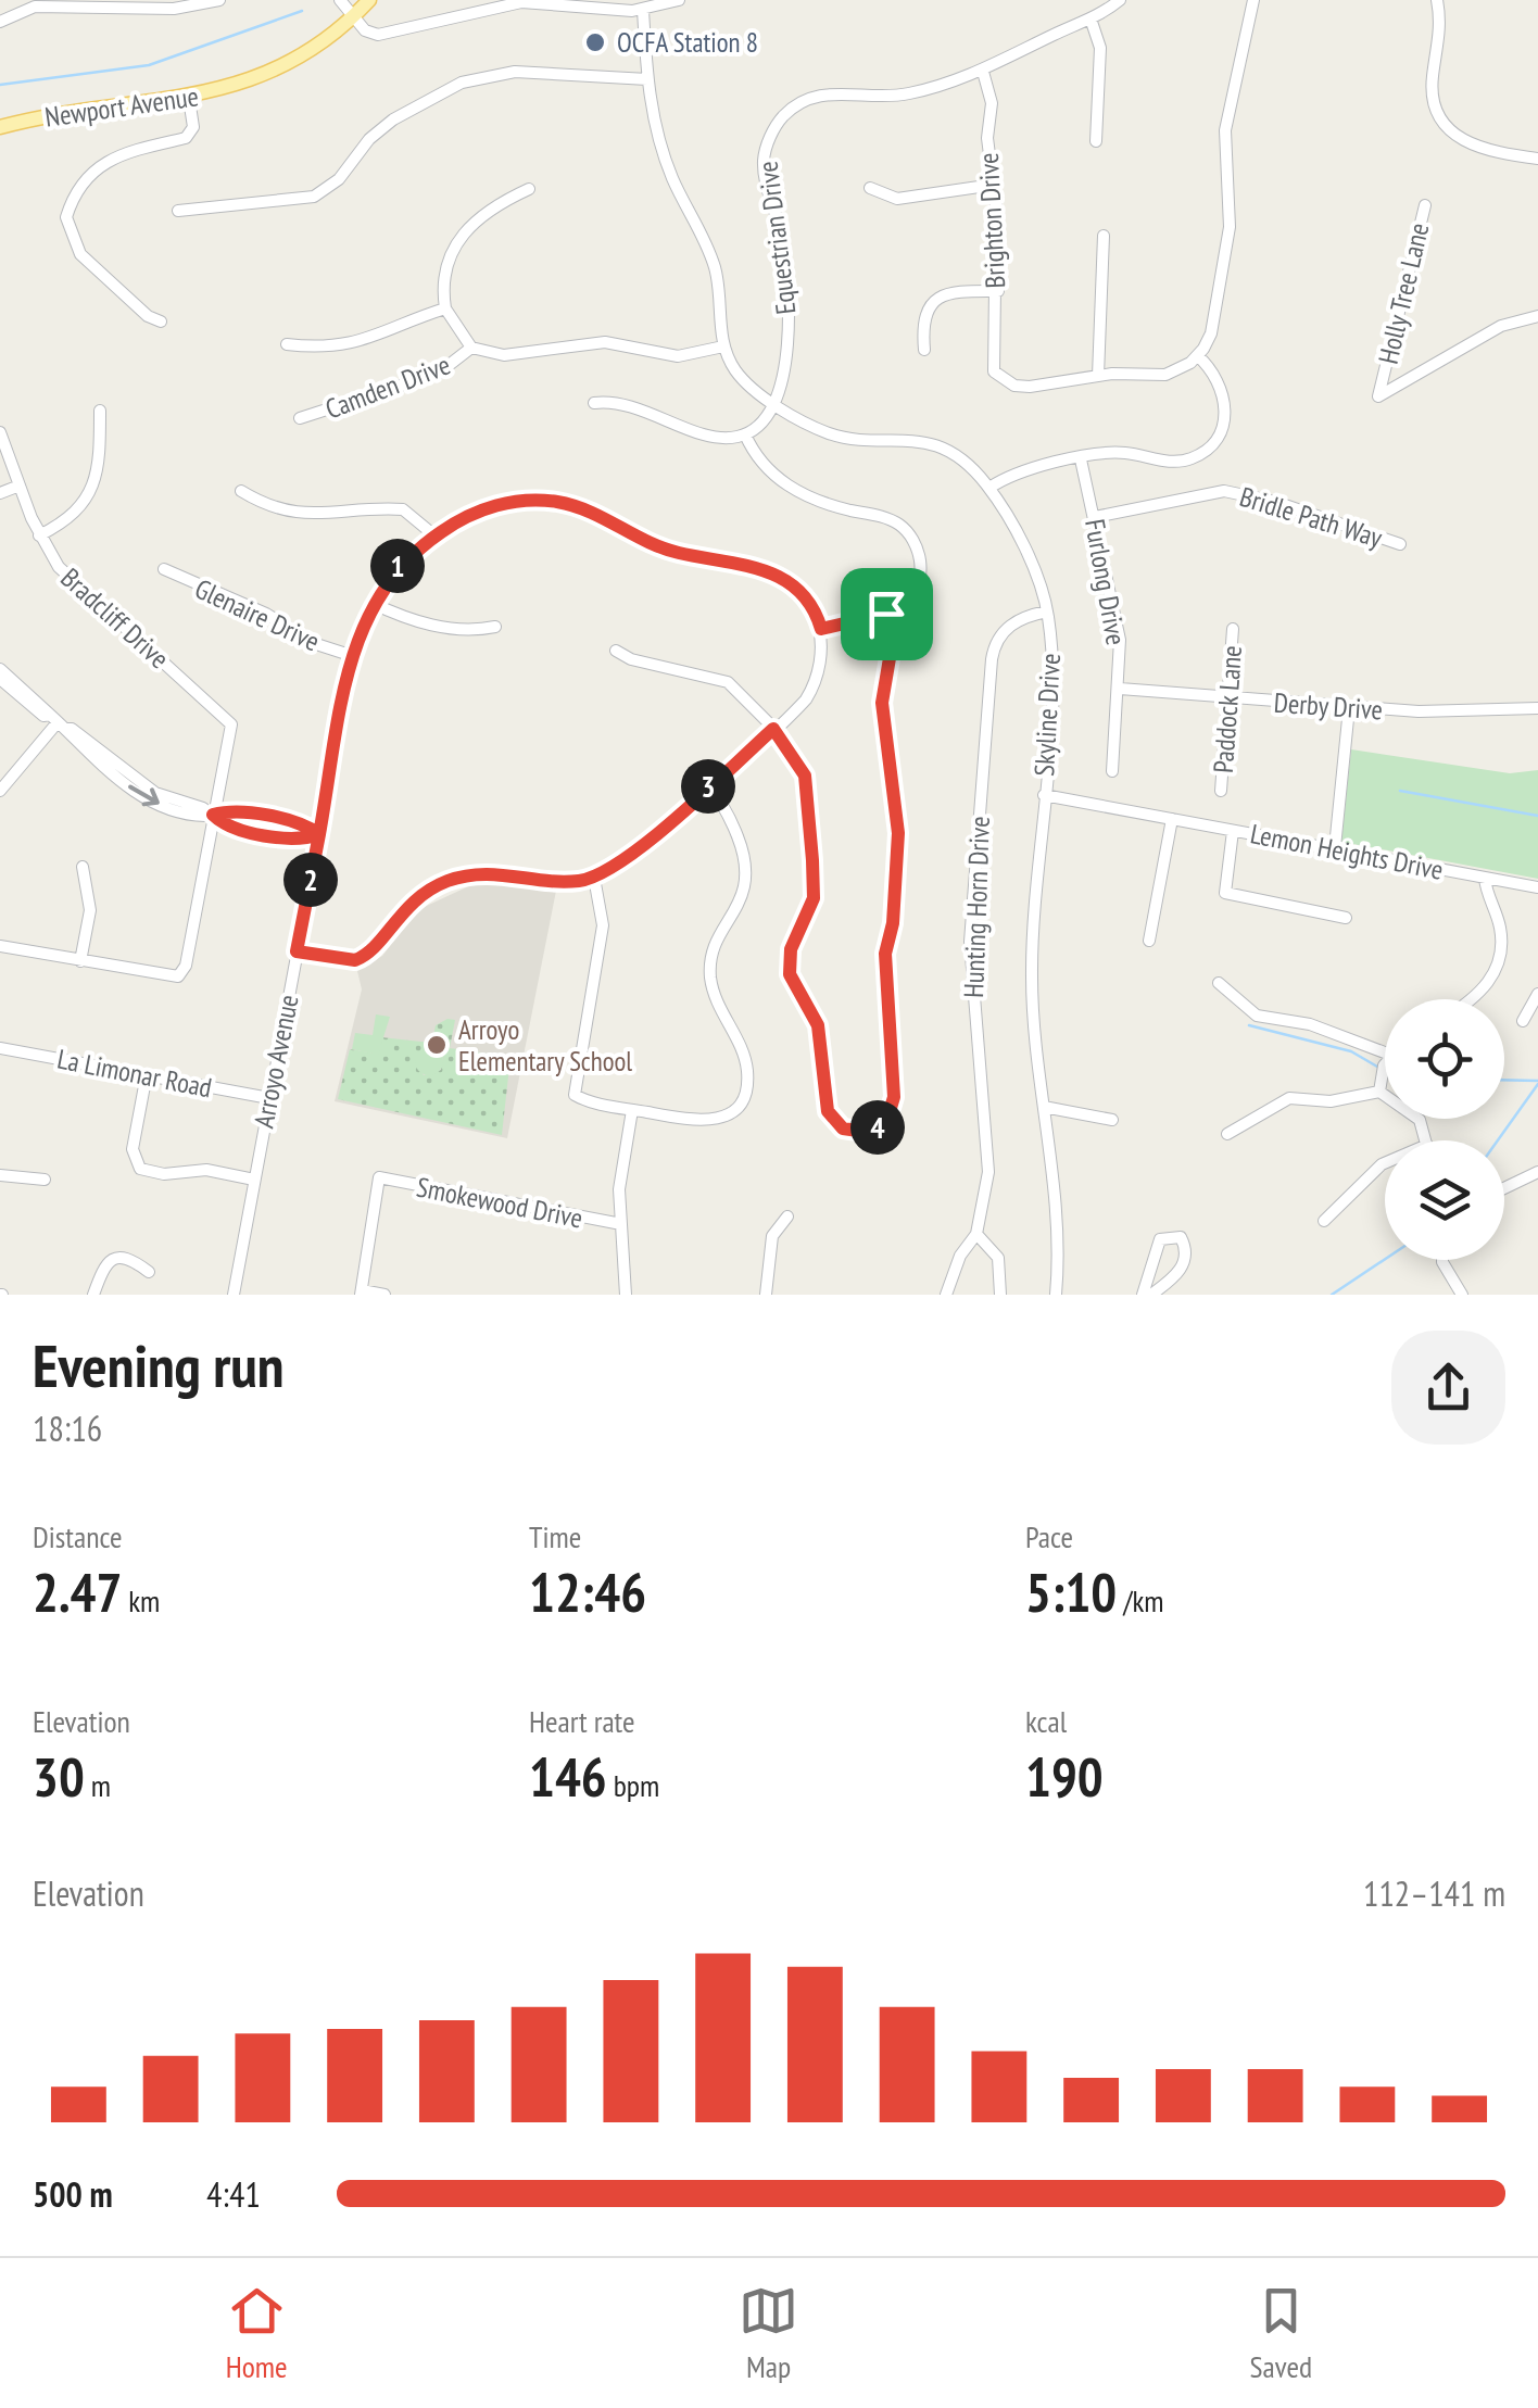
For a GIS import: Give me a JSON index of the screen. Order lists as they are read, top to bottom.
{
  "streets": {
    "main road": ["Newport Avenue"],
    "street": [
      "Brighton Drive",
      "Equestrian Drive",
      "Holly Tree Lane",
      "Camden Drive",
      "Bridle Path Way",
      "Furlong Drive",
      "Glenaire Drive",
      "Bradcliff Drive",
      "Derby Drive",
      "Paddock Lane",
      "Skyline Drive",
      "Lemon Heights Drive",
      "Hunting Horn Drive",
      "Arroyo Avenue",
      "La Limonar Road",
      "Smokewood Drive"
    ]
  },
  "crossings": [
    ["Brighton Drive", "Equestrian Drive"],
    ["Equestrian Drive", "Skyline Drive"],
    ["Bridle Path Way", "Furlong Drive"],
    ["Furlong Drive", "Derby Drive"],
    ["Glenaire Drive", "Arroyo Avenue"],
    ["Derby Drive", "Paddock Lane"],
    ["Skyline Drive", "Lemon Heights Drive"],
    ["Skyline Drive", "Hunting Horn Drive"],
    ["Arroyo Avenue", "La Limonar Road"]
  ],
  "places": ["OCFA Station 8", "Arroyo Elementary School"],
  "page": {
    "pins": [
      "1",
      "3",
      "2",
      "4"
    ],
    "heading": ["Evening run", "18:16"],
    "stats": [
      ["Distance", "2.47 km"],
      ["Time", "12:46"],
      ["Pace", "5:10 /km"],
      ["Elevation", "30 m"],
      ["Heart rate", "146 bpm"],
      ["kcal", "190"]
    ],
    "chart": ["Elevation", "112–141 m"],
    "list": [
      {
        "name": "500 m",
        "note": "4:41"
      }
    ],
    "tabs": ["Home", "Map", "Saved"]
  }
}
